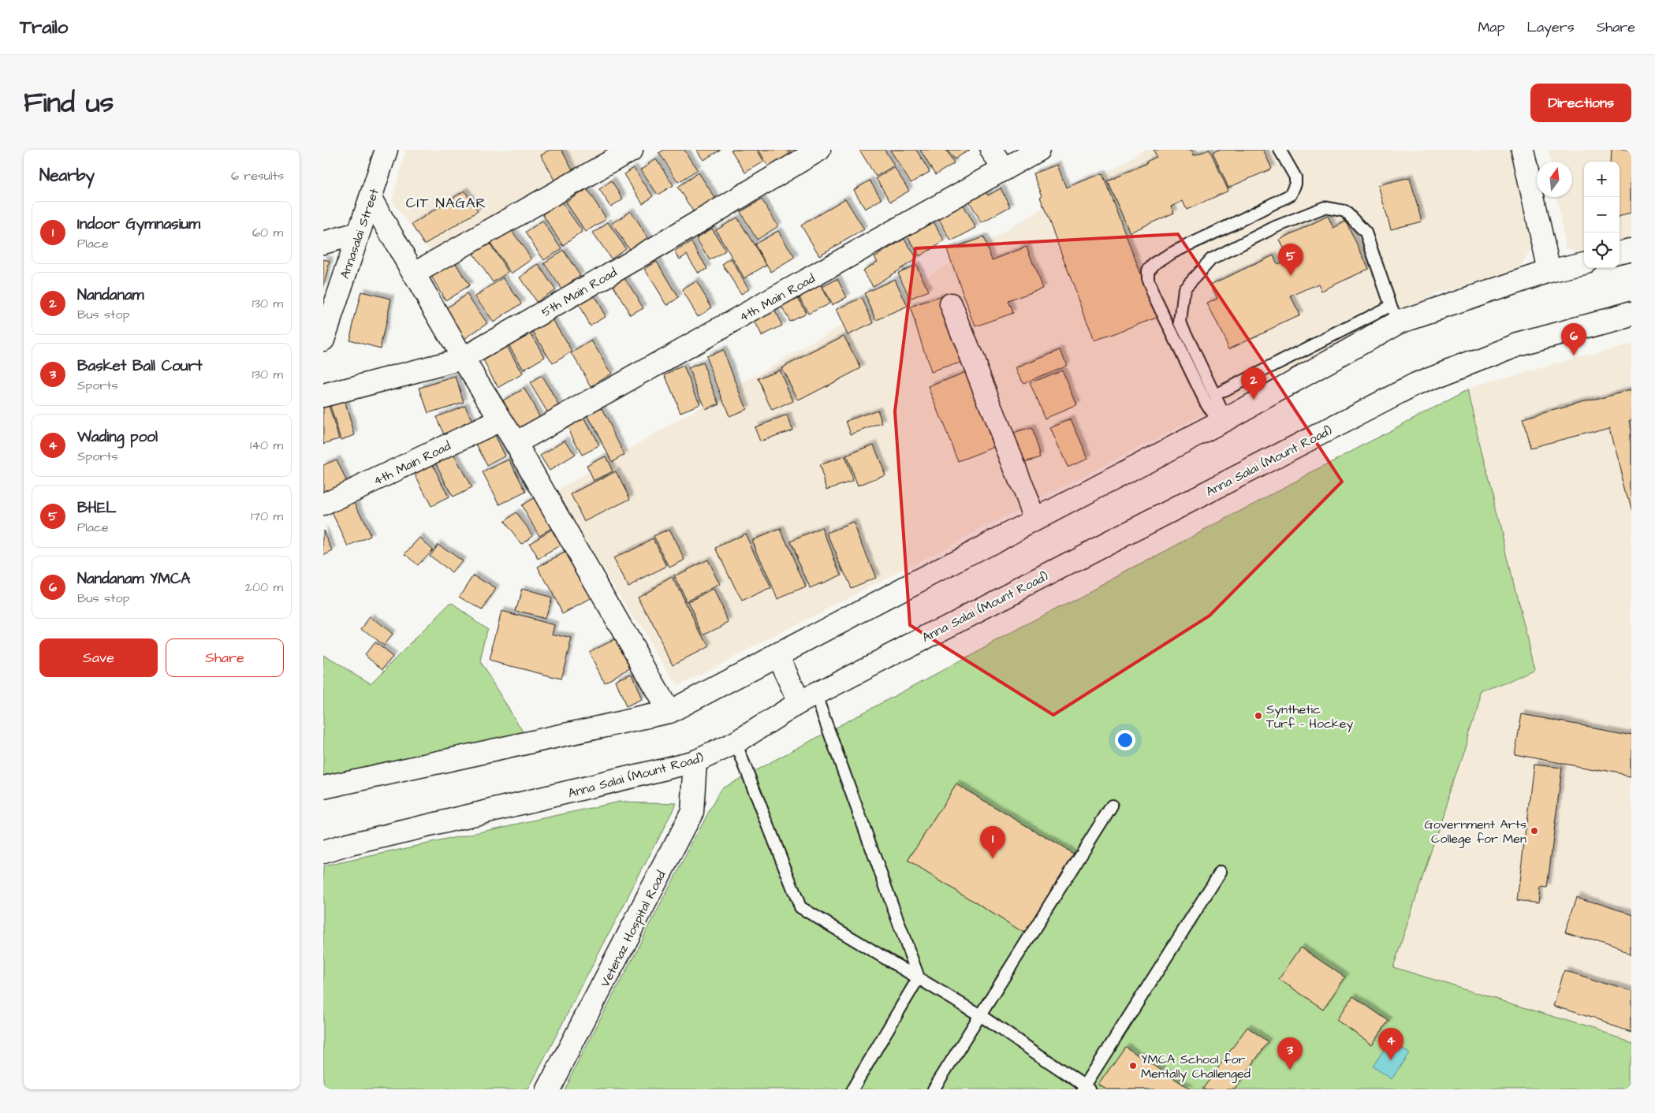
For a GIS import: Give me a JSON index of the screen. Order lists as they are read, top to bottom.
{
  "streets": {
    "street": [
      "Annasalai Street",
      "5th Main Road",
      "4th Main Road",
      "Anna Salai (Mount Road)",
      "Vetenaz Hospital Road"
    ]
  },
  "crossings": [
    ["Anna Salai (Mount Road)", "Vetenaz Hospital Road"]
  ],
  "districts": ["CIT NAGAR"],
  "places": ["Synthetic Turf - Hockey", "Government Arts College for Men", "YMCA School for Mentally Challenged"],
  "north": "top",
  "page": {
    "header": "Trailo",
    "nav": ["Map", "Layers", "Share"],
    "title": "Find us",
    "buttons": [
      "Directions",
      ["Save", "Share"]
    ],
    "heading": ["Nearby", "6 results"],
    "map_buttons": ["+", "−"],
    "list": [
      {
        "mark": "1",
        "name": "Indoor Gymnasium",
        "note": "Place",
        "value": "60 m"
      },
      {
        "mark": "2",
        "name": "Nandanam",
        "note": "Bus stop",
        "value": "130 m"
      },
      {
        "mark": "3",
        "name": "Basket Ball Court",
        "note": "Sports",
        "value": "130 m"
      },
      {
        "mark": "4",
        "name": "Wading pool",
        "note": "Sports",
        "value": "140 m"
      },
      {
        "mark": "5",
        "name": "BHEL",
        "note": "Place",
        "value": "170 m"
      },
      {
        "mark": "6",
        "name": "Nandanam YMCA",
        "note": "Bus stop",
        "value": "200 m"
      }
    ],
    "pins": [
      "5",
      "6",
      "2",
      "1",
      "4",
      "3"
    ]
  }
}
